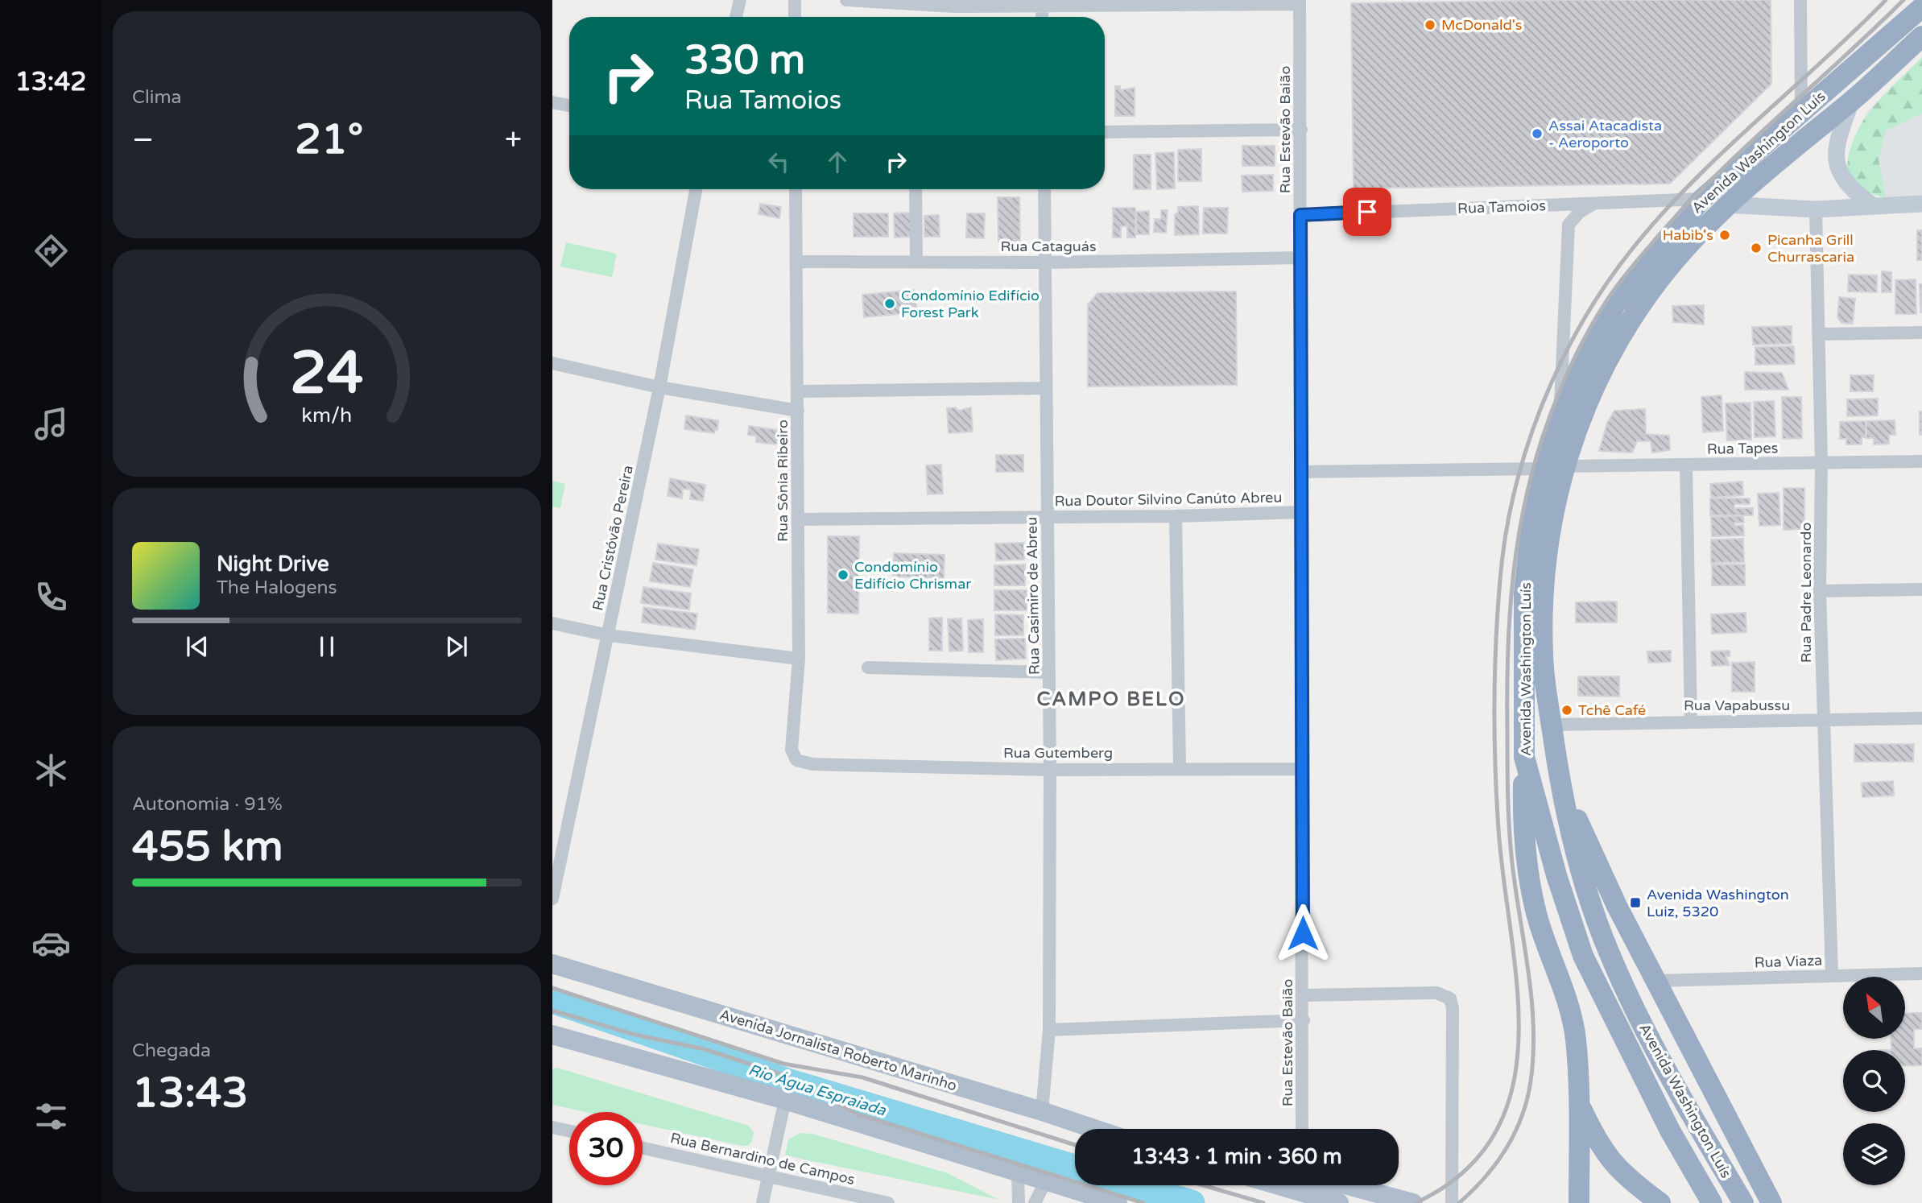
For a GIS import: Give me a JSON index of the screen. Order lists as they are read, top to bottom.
{
  "streets": {
    "highway": ["Avenida Washington Luís"],
    "main road": ["Avenida Jornalista Roberto Marinho"],
    "street": [
      "Rua Estevão Baião",
      "Rua Tamoios",
      "Rua Cataguás",
      "Rua Tapes",
      "Rua Sônia Ribeiro",
      "Rua Doutor Silvino Canúto Abreu",
      "Rua Cristóvão Pereira",
      "Rua Padre Leonardo",
      "Rua Casimiro de Abreu",
      "Rua Vapabussu",
      "Rua Gutemberg",
      "Rua Viaza",
      "Rua Bernardino de Campos"
    ]
  },
  "crossings": [
    ["Rua Estevão Baião", "Rua Tamoios"],
    ["Rua Estevão Baião", "Rua Cataguás"],
    ["Rua Estevão Baião", "Rua Tapes"],
    ["Rua Estevão Baião", "Rua Doutor Silvino Canúto Abreu"],
    ["Rua Estevão Baião", "Rua Gutemberg"],
    ["Avenida Washington Luís", "Rua Tamoios"],
    ["Avenida Washington Luís", "Rua Tapes"],
    ["Avenida Washington Luís", "Rua Vapabussu"],
    ["Rua Cataguás", "Rua Sônia Ribeiro"],
    ["Rua Cataguás", "Rua Casimiro de Abreu"],
    ["Rua Tapes", "Rua Padre Leonardo"],
    ["Rua Sônia Ribeiro", "Rua Doutor Silvino Canúto Abreu"],
    ["Rua Sônia Ribeiro", "Rua Gutemberg"],
    ["Rua Doutor Silvino Canúto Abreu", "Rua Casimiro de Abreu"],
    ["Rua Padre Leonardo", "Rua Vapabussu"],
    ["Rua Padre Leonardo", "Rua Viaza"],
    ["Rua Casimiro de Abreu", "Rua Gutemberg"],
    ["Rua Casimiro de Abreu", "Avenida Jornalista Roberto Marinho"]
  ],
  "districts": ["CAMPO BELO"],
  "water": ["Rio Água Espraiada"],
  "places": {
    "other": [
      "McDonald's",
      "Assai Atacadista - Aeroporto",
      "Habib's",
      "Picanha Grill Churrascaria",
      "Condomínio Edifício Forest Park",
      "Condomínio Edifício Chrismar",
      "Tchê Café"
    ],
    "transit": ["Avenida Washington Luiz, 5320"]
  },
  "north": "top left",
  "page": {
    "tabs": "13:42",
    "tile": [
      "Clima",
      ["Autonomia · 91%", "455 km"],
      ["Chegada", "13:43"]
    ],
    "turn": ["330 m", "Rua Tamoios"],
    "heat": ["−", "21°", "+"],
    "song": ["Night Drive", "The Halogens"],
    "limit": "30",
    "trip": "13:43 · 1 min · 360 m",
    "gauge": ["24", "km/h"]
  }
}
